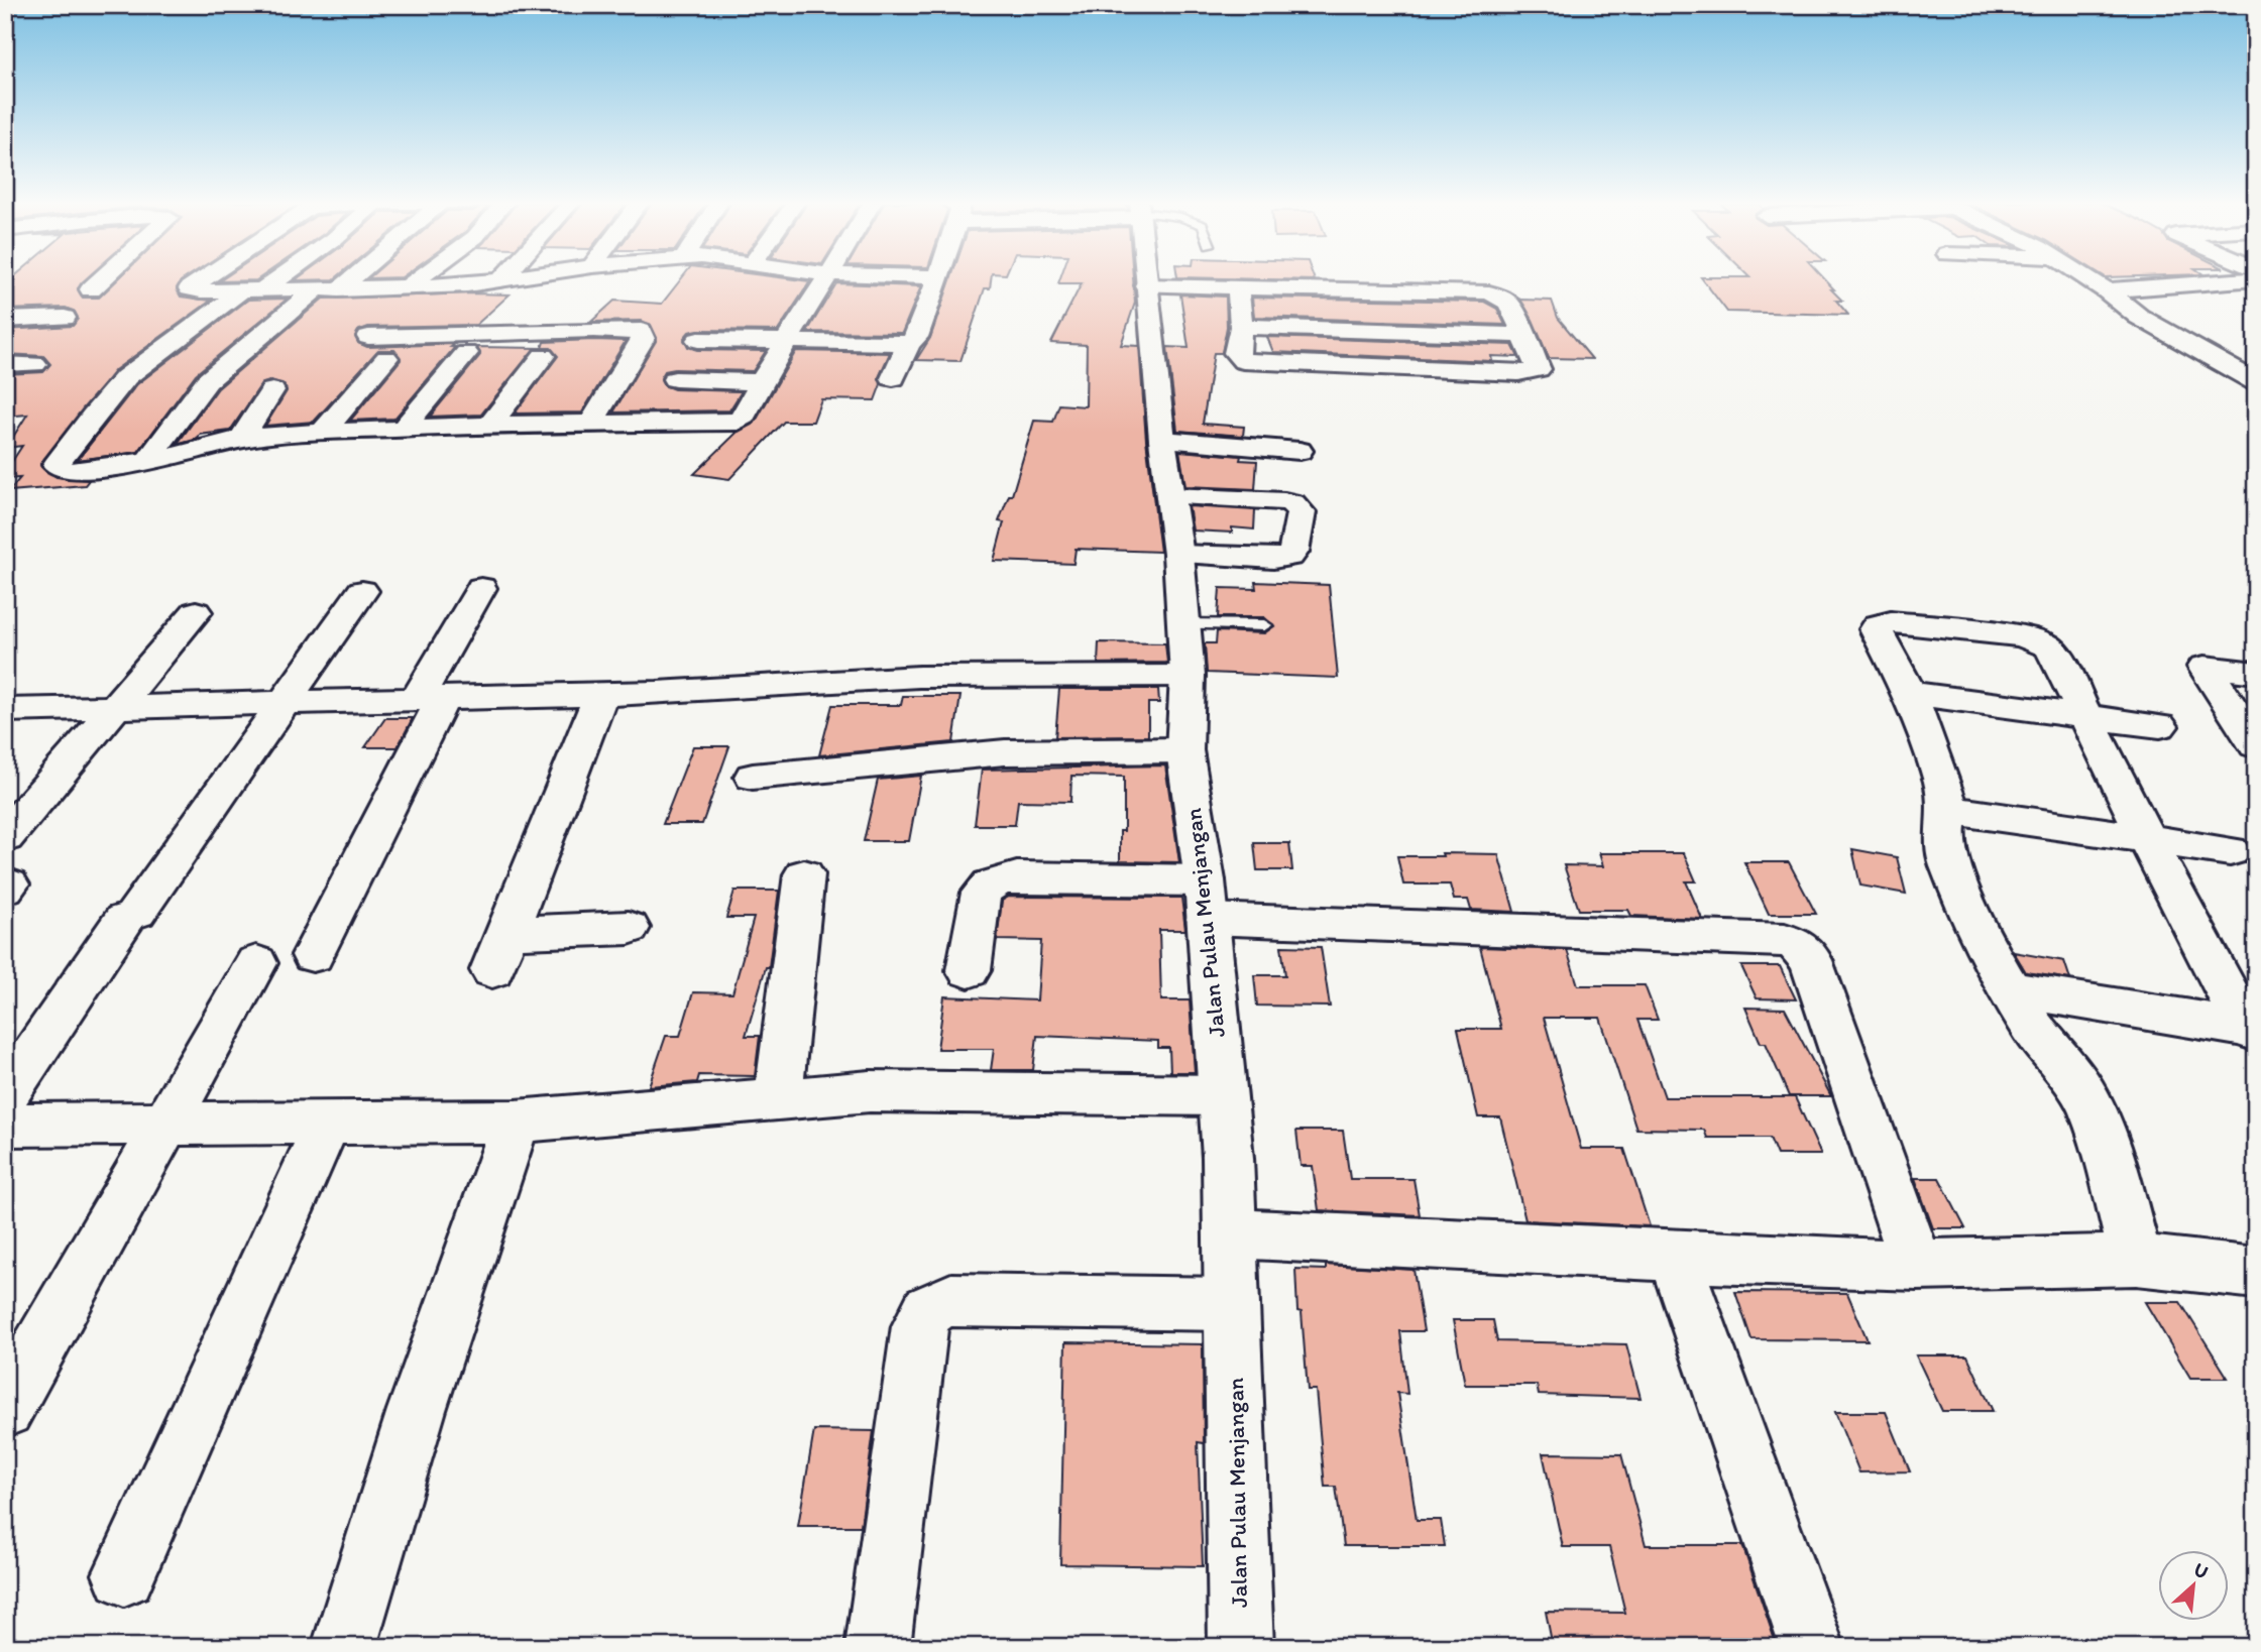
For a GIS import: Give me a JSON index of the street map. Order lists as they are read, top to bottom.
{
  "streets": {
    "street": ["Jalan Pulau Menjangan"]
  },
  "north": "top right"
}
